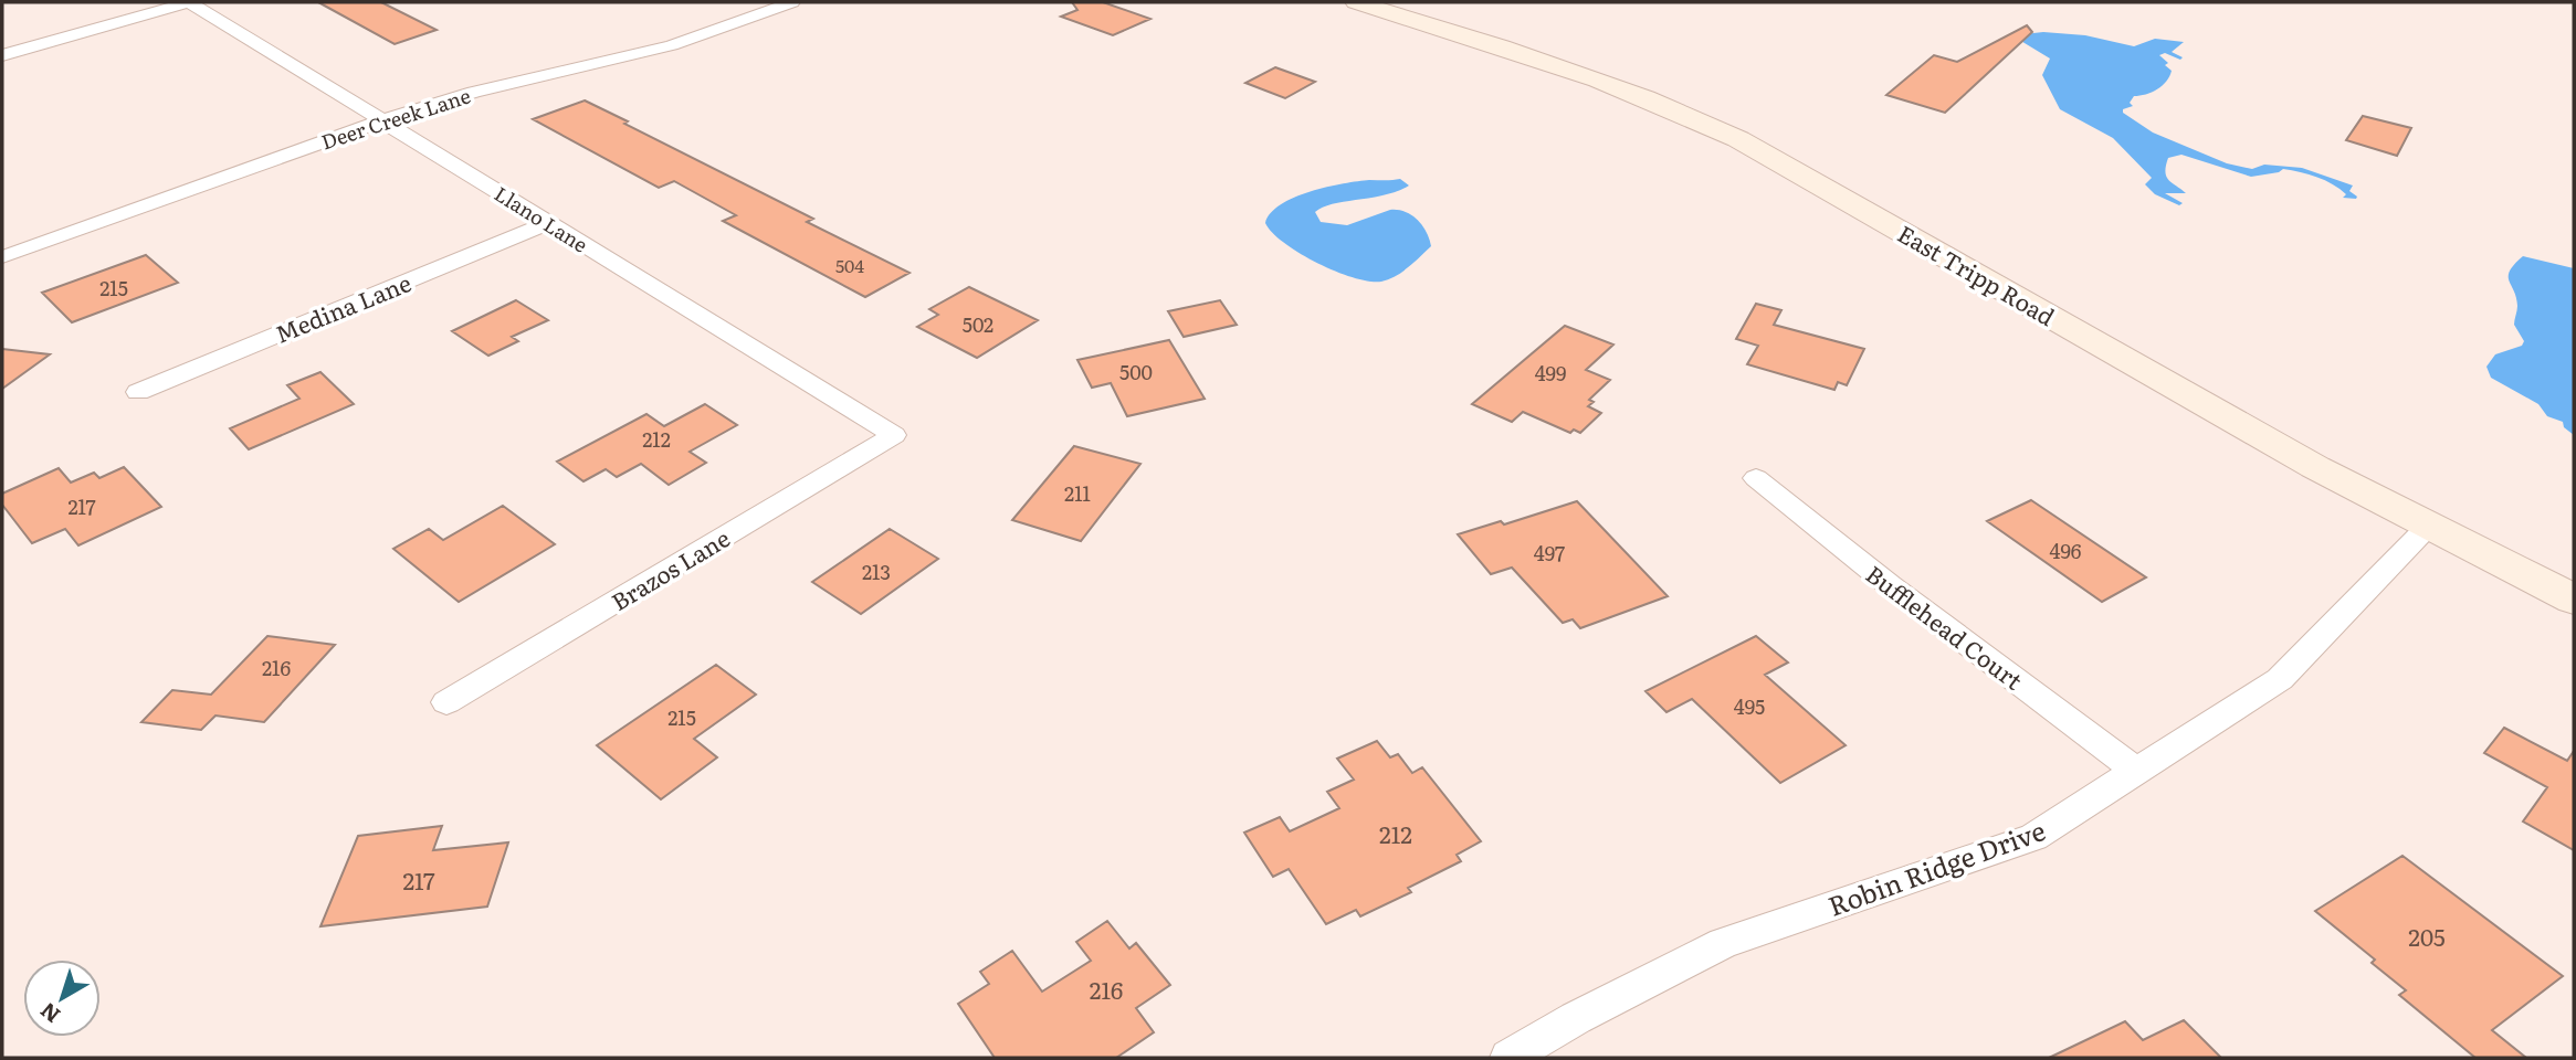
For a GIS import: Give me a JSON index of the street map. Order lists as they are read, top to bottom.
{
  "streets": {
    "street": [
      "Deer Creek Lane",
      "Llano Lane",
      "East Tripp Road",
      "Medina Lane",
      "Brazos Lane",
      "Bufflehead Court",
      "Robin Ridge Drive"
    ]
  },
  "crossings": [
    ["Deer Creek Lane", "Llano Lane"],
    ["Llano Lane", "Medina Lane"],
    ["Llano Lane", "Brazos Lane"],
    ["East Tripp Road", "Robin Ridge Drive"],
    ["Bufflehead Court", "Robin Ridge Drive"]
  ],
  "house_numbers": [
    "504",
    "215",
    "502",
    "500",
    "499",
    "212",
    "211",
    "217",
    "496",
    "497",
    "213",
    "216",
    "495",
    "215",
    "212",
    "217",
    "205",
    "216"
  ],
  "north": "bottom left"
}
